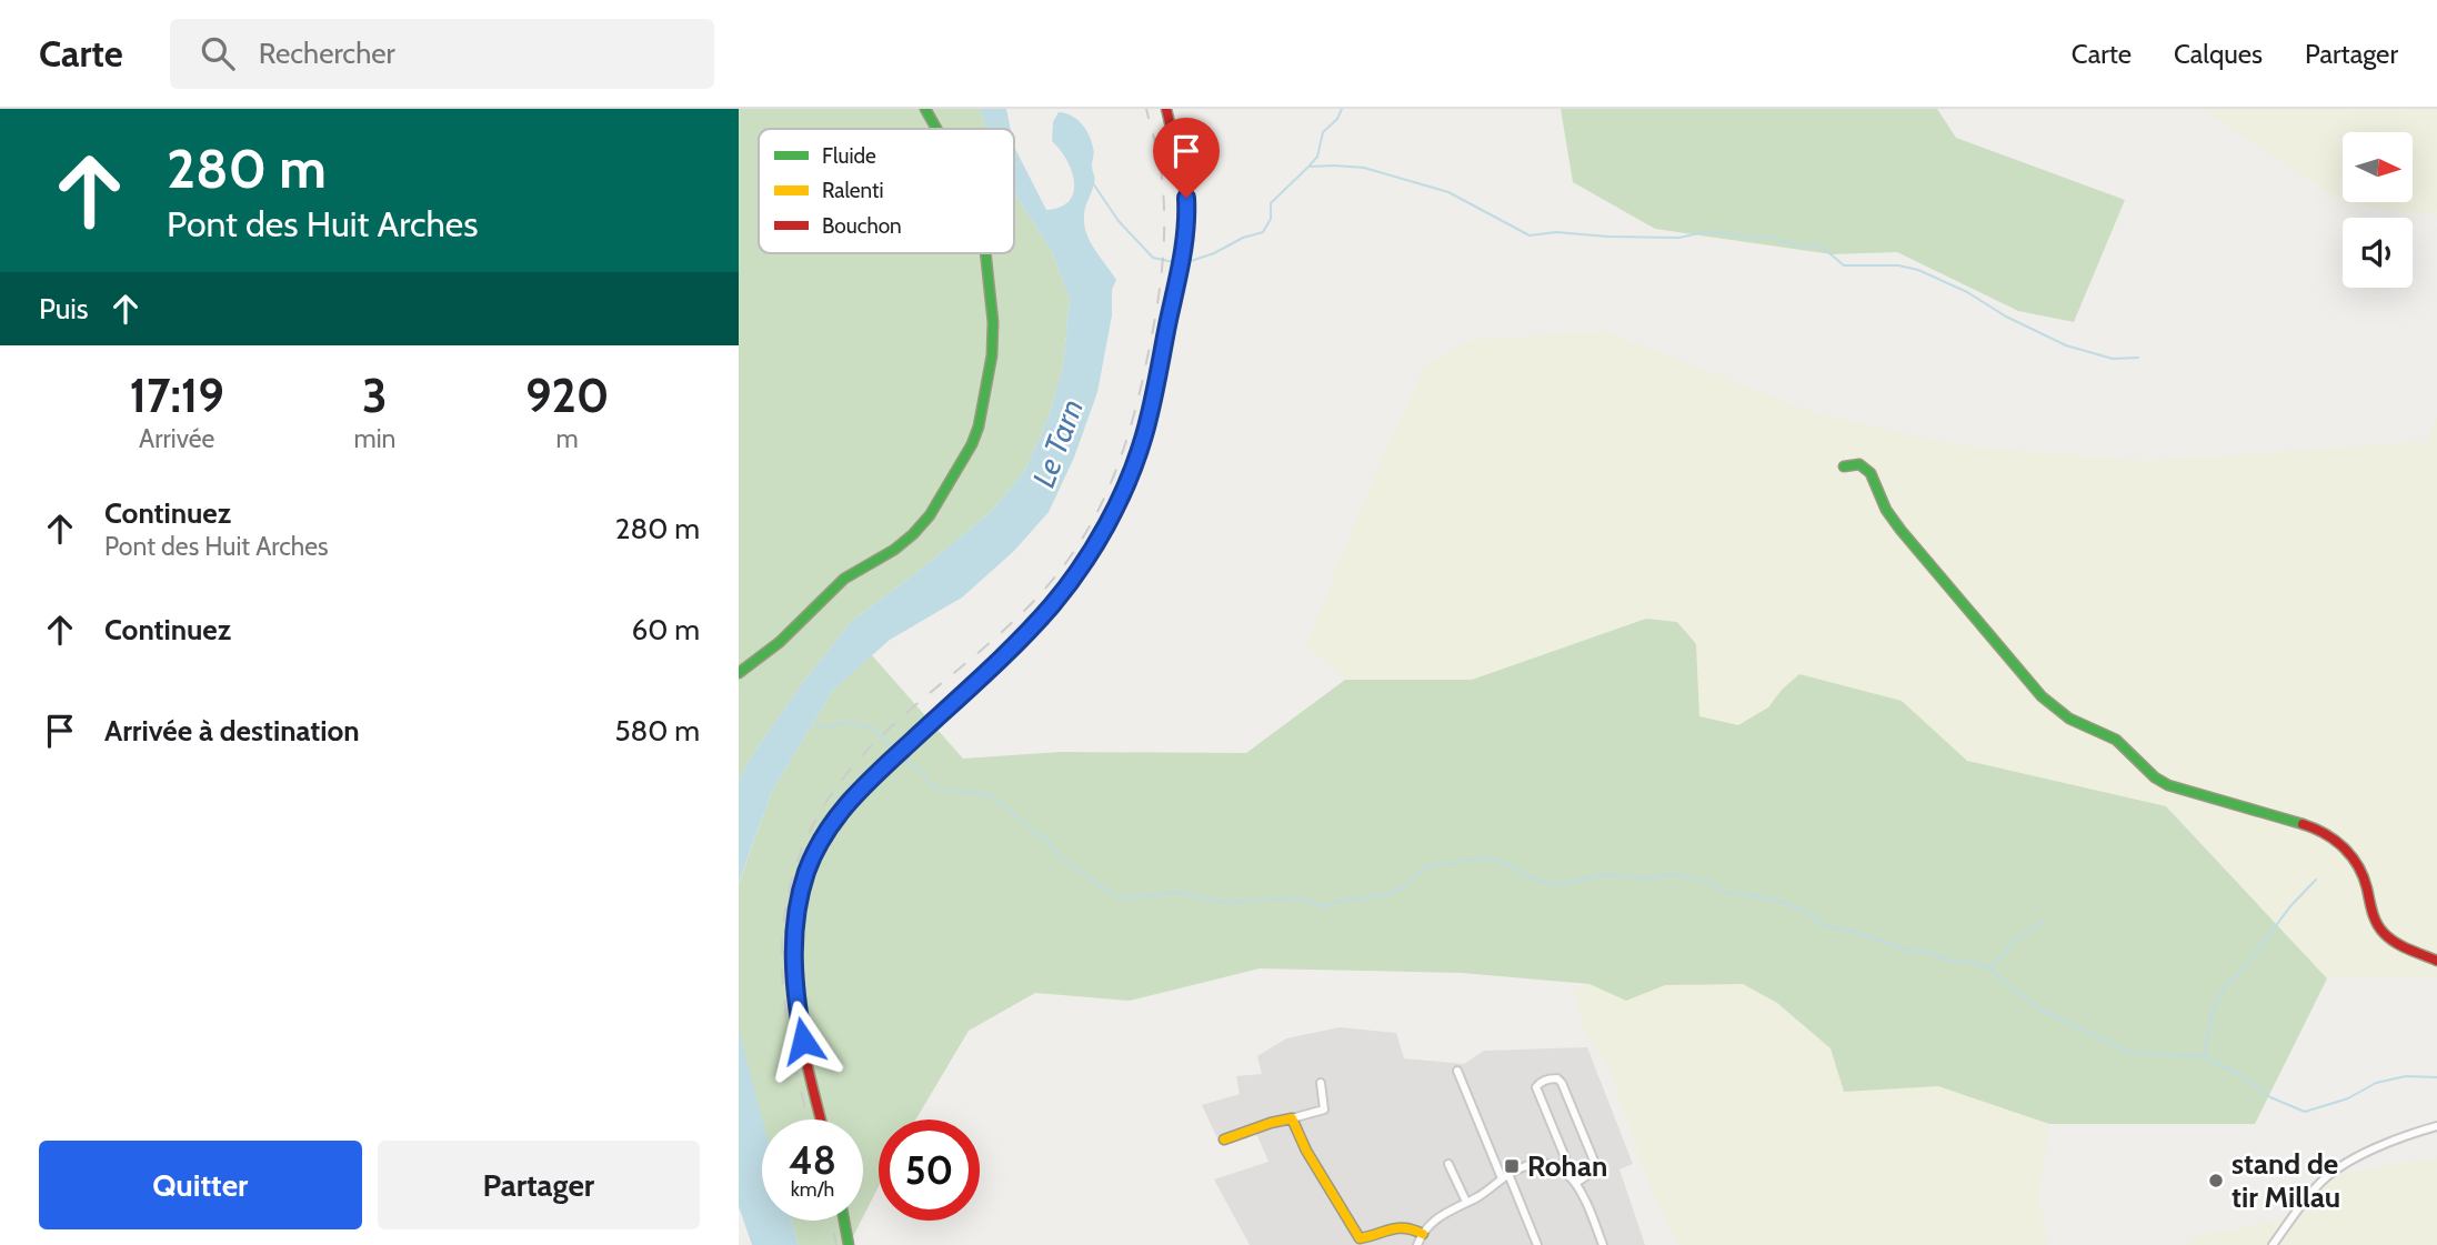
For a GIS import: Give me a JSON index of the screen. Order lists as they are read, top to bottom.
{
  "water": ["Le Tarn"],
  "places": {
    "transit": ["Rohan"],
    "other": ["stand de tir Millau"]
  },
  "legend": ["Fluide", "Ralenti", "Bouchon"],
  "north": "right",
  "page": {
    "header": "Carte",
    "search": "Rechercher",
    "nav": ["Carte", "Calques", "Partager"],
    "turn": ["280 m", "Pont des Huit Arches"],
    "then": "Puis",
    "eta": [
      "17:19",
      "Arrivée",
      "3",
      "min",
      "920",
      "m"
    ],
    "list": [
      {
        "name": "Continuez",
        "note": "Pont des Huit Arches",
        "value": "280 m"
      },
      {
        "name": "Continuez",
        "value": "60 m"
      },
      {
        "name": "Arrivée à destination",
        "value": "580 m"
      }
    ],
    "speed": "48 km/h",
    "limit": "50",
    "buttons": ["Quitter", "Partager"]
  }
}
